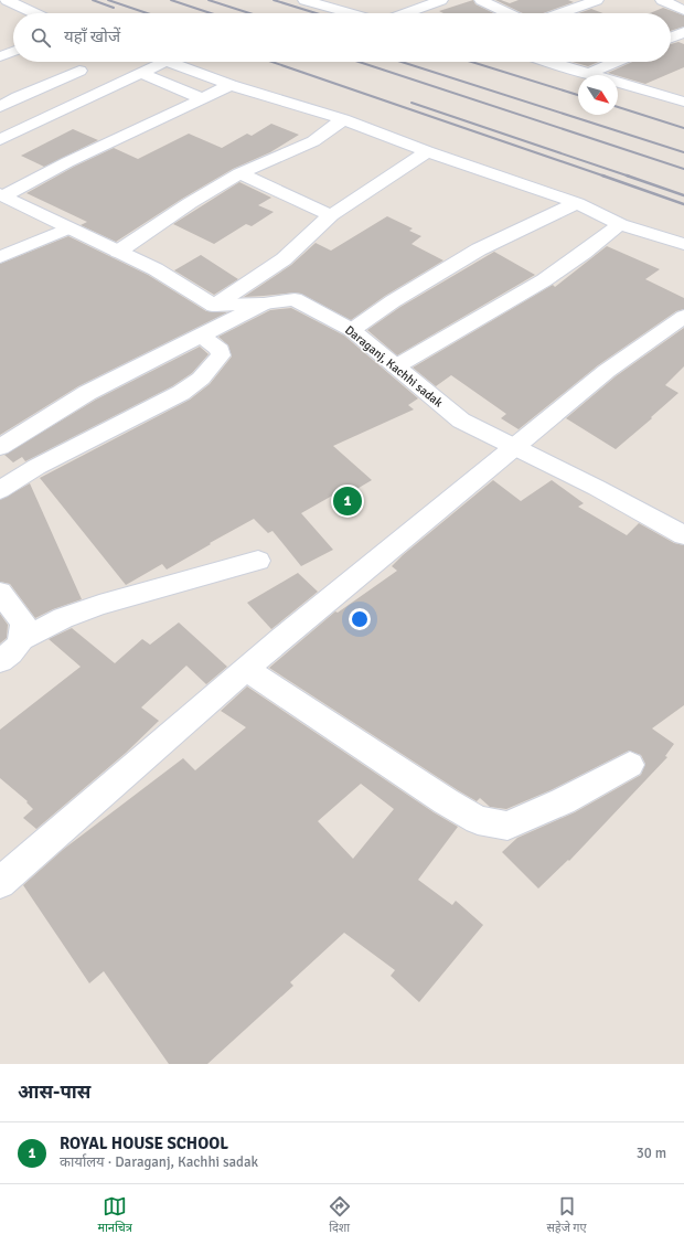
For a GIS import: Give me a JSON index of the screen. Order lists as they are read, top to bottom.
{
  "streets": {
    "street": ["Daraganj, Kachhi sadak"]
  },
  "north": "bottom right",
  "page": {
    "search": "यहाँ खोजें",
    "pins": "1",
    "heading": "आस-पास",
    "list": [
      {
        "mark": "1",
        "name": "ROYAL HOUSE SCHOOL",
        "note": "कार्यालय · Daraganj, Kachhi sadak",
        "value": "30 m"
      }
    ],
    "nav": ["मानचित्र", "दिशा", "सहेजे गए"]
  }
}
